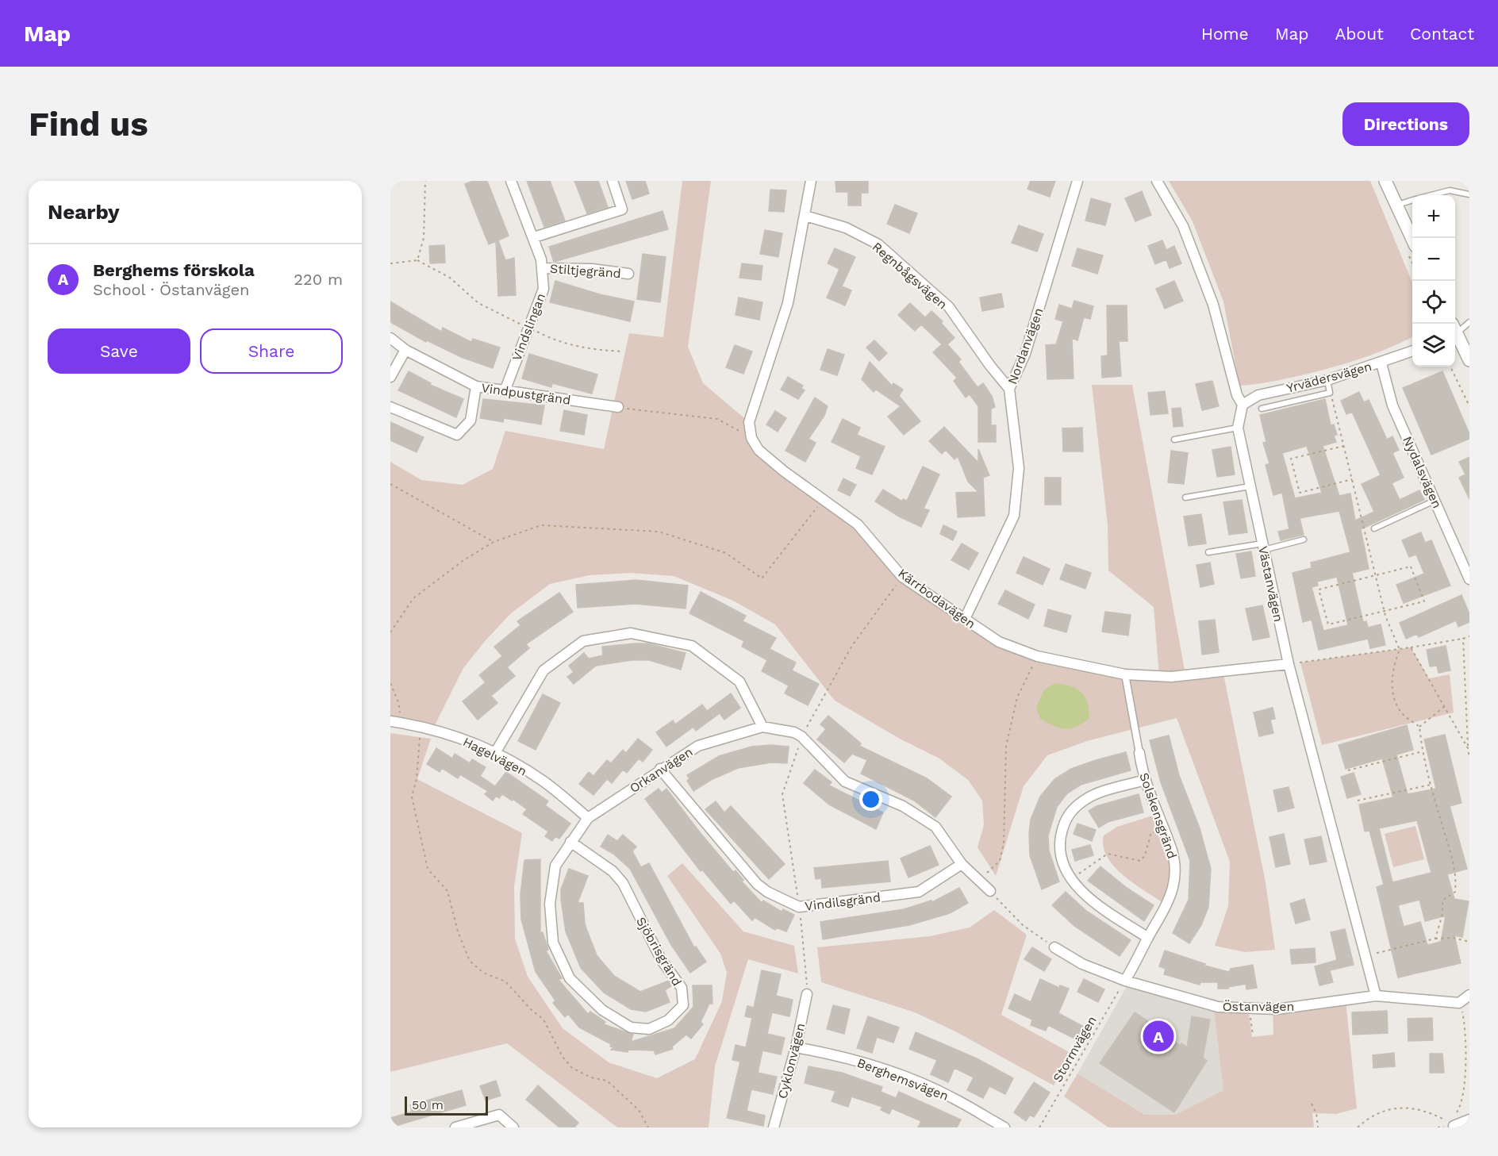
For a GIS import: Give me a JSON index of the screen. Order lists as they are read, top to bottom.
{
  "streets": {
    "street": [
      "Stiltjegränd",
      "Regnbågsvägen",
      "Vindslingan",
      "Nordanvägen",
      "Yrvädersvägen",
      "Vindpustgränd",
      "Nydalsvägen",
      "Västanvägen",
      "Kärrbodavägen",
      "Hagelvägen",
      "Orkanvägen",
      "Solskensgränd",
      "Vindilsgränd",
      "Sjöbrisgränd",
      "Östanvägen",
      "Cyklonvägen",
      "Berghemsvägen"
    ],
    "path": ["Stormvägen"]
  },
  "crossings": [
    ["Stiltjegränd", "Vindslingan"],
    ["Regnbågsvägen", "Nordanvägen"],
    ["Vindslingan", "Vindpustgränd"],
    ["Nordanvägen", "Kärrbodavägen"],
    ["Yrvädersvägen", "Nydalsvägen"],
    ["Yrvädersvägen", "Västanvägen"],
    ["Västanvägen", "Kärrbodavägen"],
    ["Västanvägen", "Östanvägen"],
    ["Hagelvägen", "Orkanvägen"],
    ["Hagelvägen", "Sjöbrisgränd"],
    ["Orkanvägen", "Vindilsgränd"],
    ["Orkanvägen", "Sjöbrisgränd"],
    ["Solskensgränd", "Östanvägen"],
    ["Solskensgränd", "Stormvägen"],
    ["Östanvägen", "Stormvägen"],
    ["Cyklonvägen", "Berghemsvägen"]
  ],
  "scale_bar": "50 m",
  "page": {
    "header": "Map",
    "nav": [
      "Home",
      "Map",
      "About",
      "Contact"
    ],
    "buttons": [
      "Directions",
      ["Save", "Share"]
    ],
    "title": "Find us",
    "heading": "Nearby",
    "map_buttons": ["+", "−"],
    "list": [
      {
        "mark": "A",
        "name": "Berghems förskola",
        "note": "School · Östanvägen",
        "value": "220 m"
      }
    ],
    "pins": "A",
    "scale": "50 m"
  }
}
